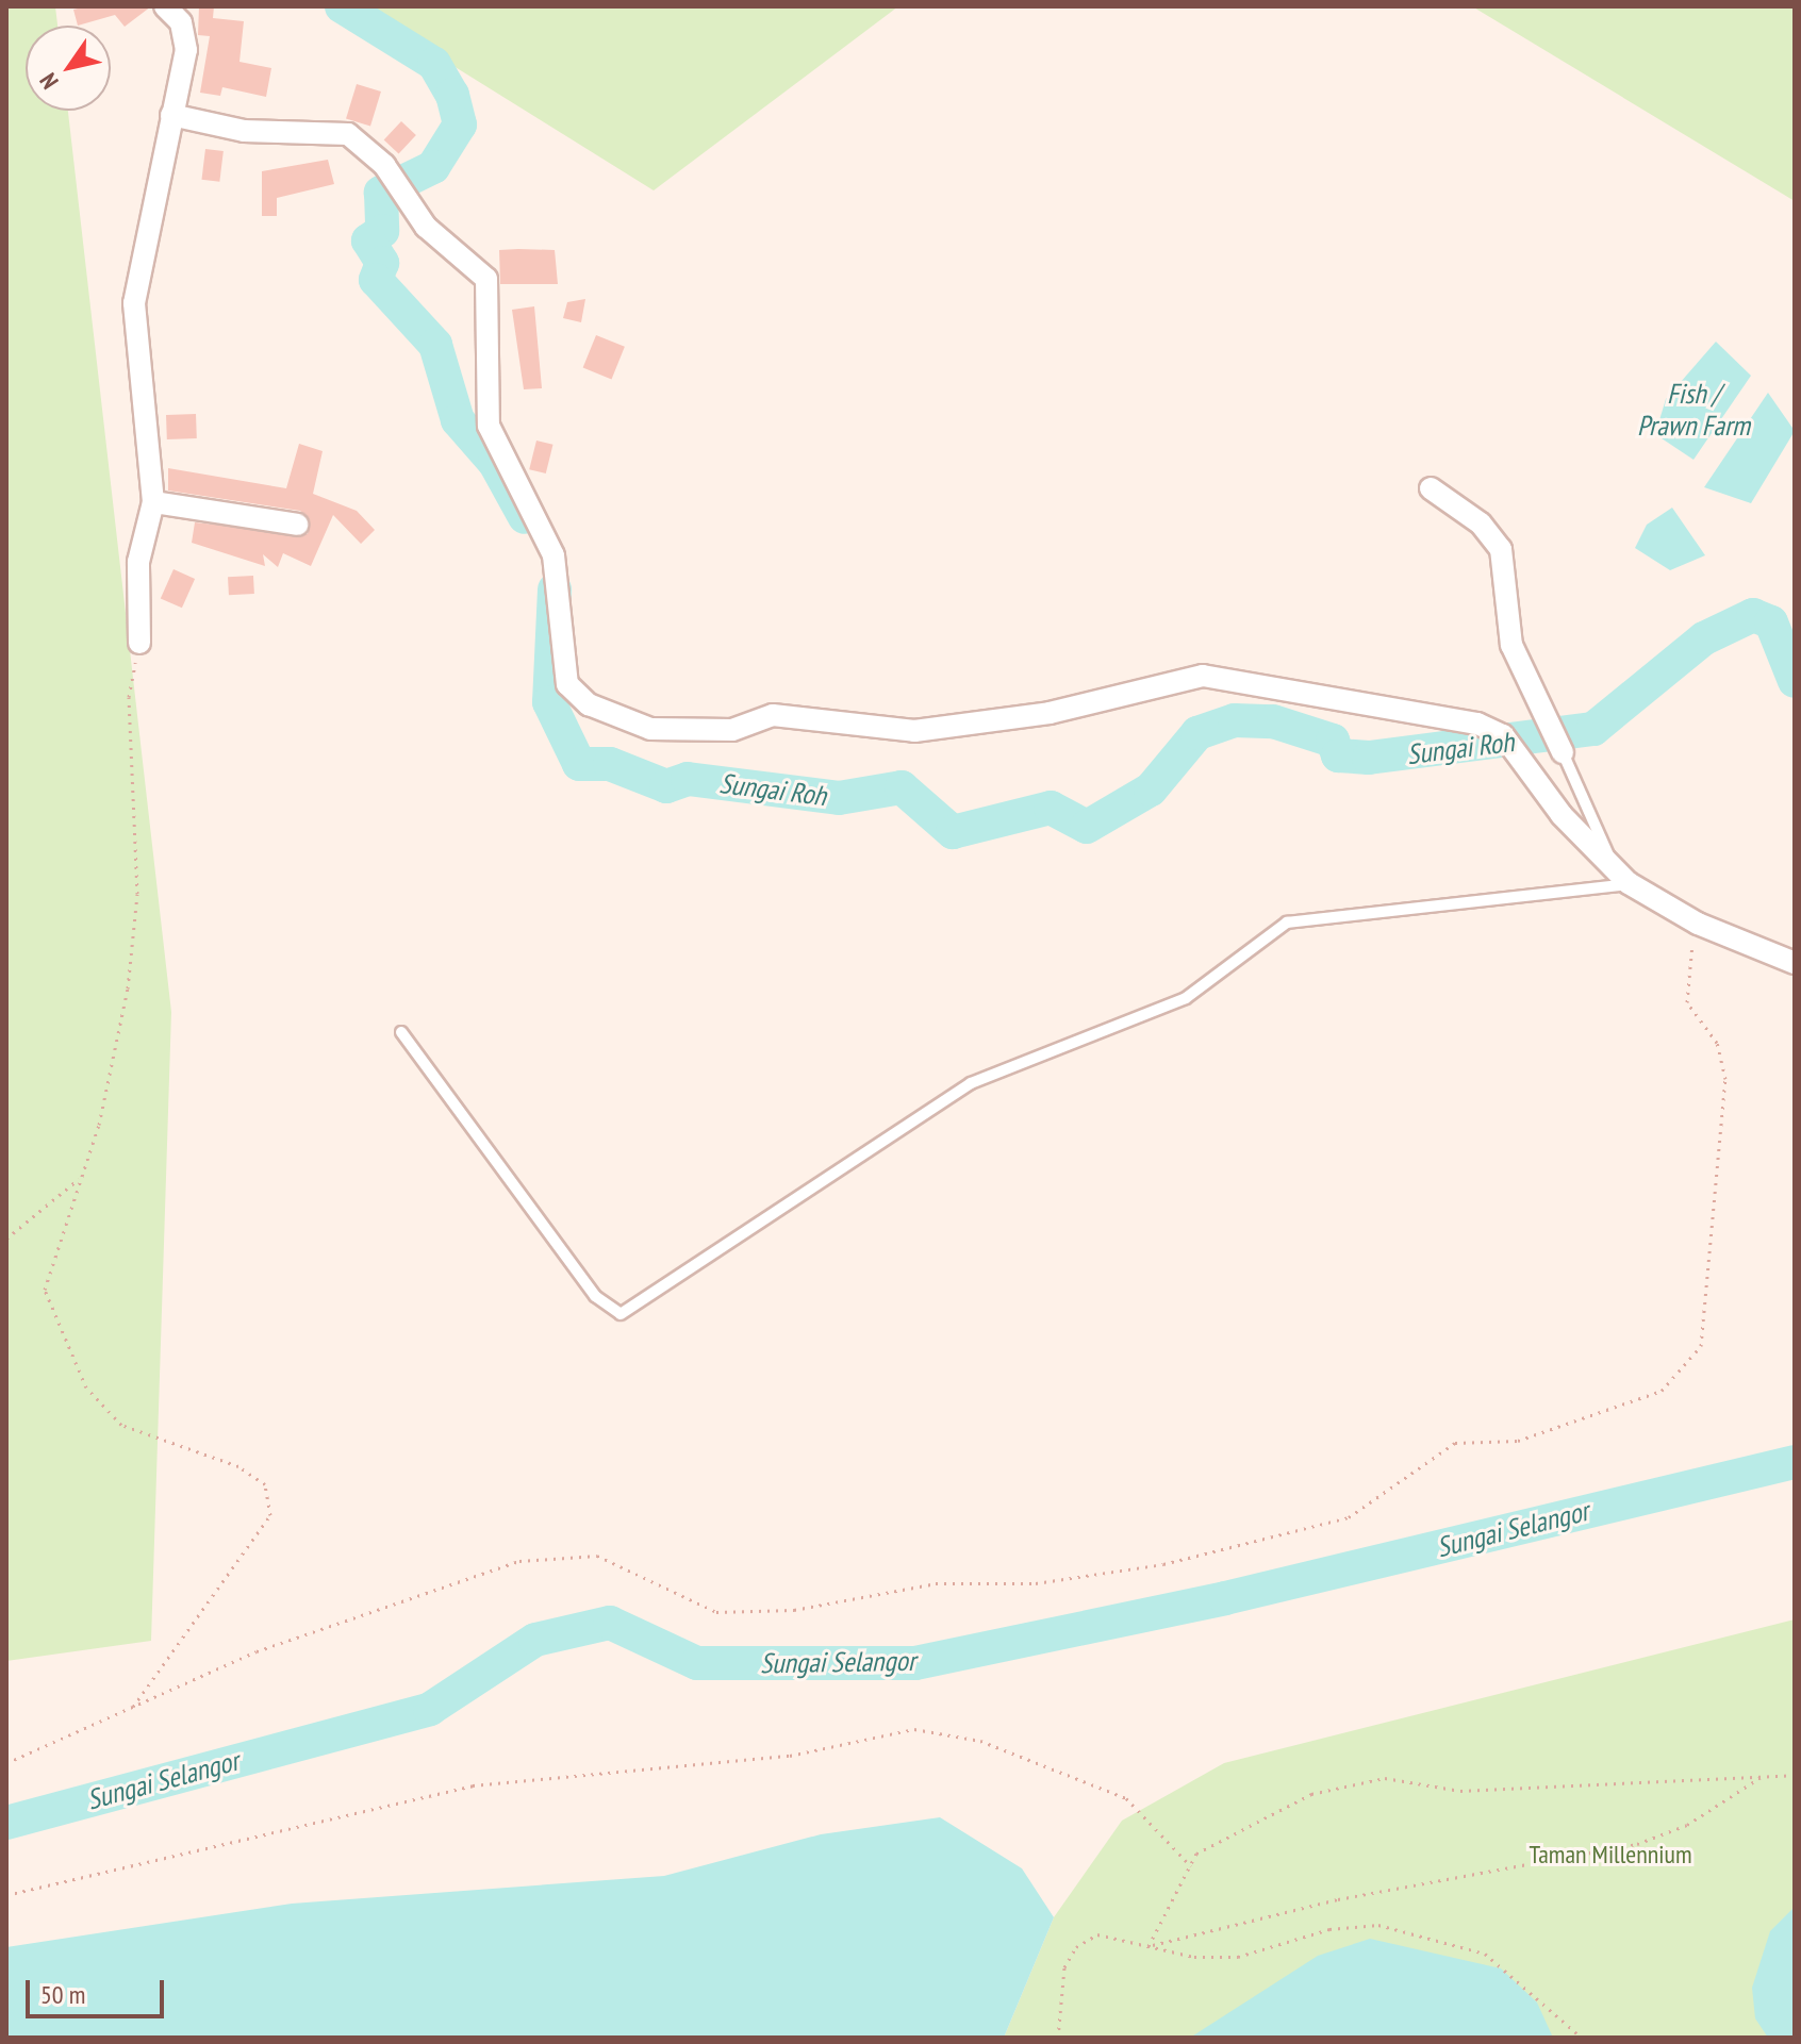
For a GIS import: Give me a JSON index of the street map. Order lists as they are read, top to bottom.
{
  "water": ["Fish / Prawn Farm", "Sungai Roh", "Sungai Selangor"],
  "parks": ["Taman Millennium"],
  "scale_bar": "50 m",
  "north": "bottom left"
}
